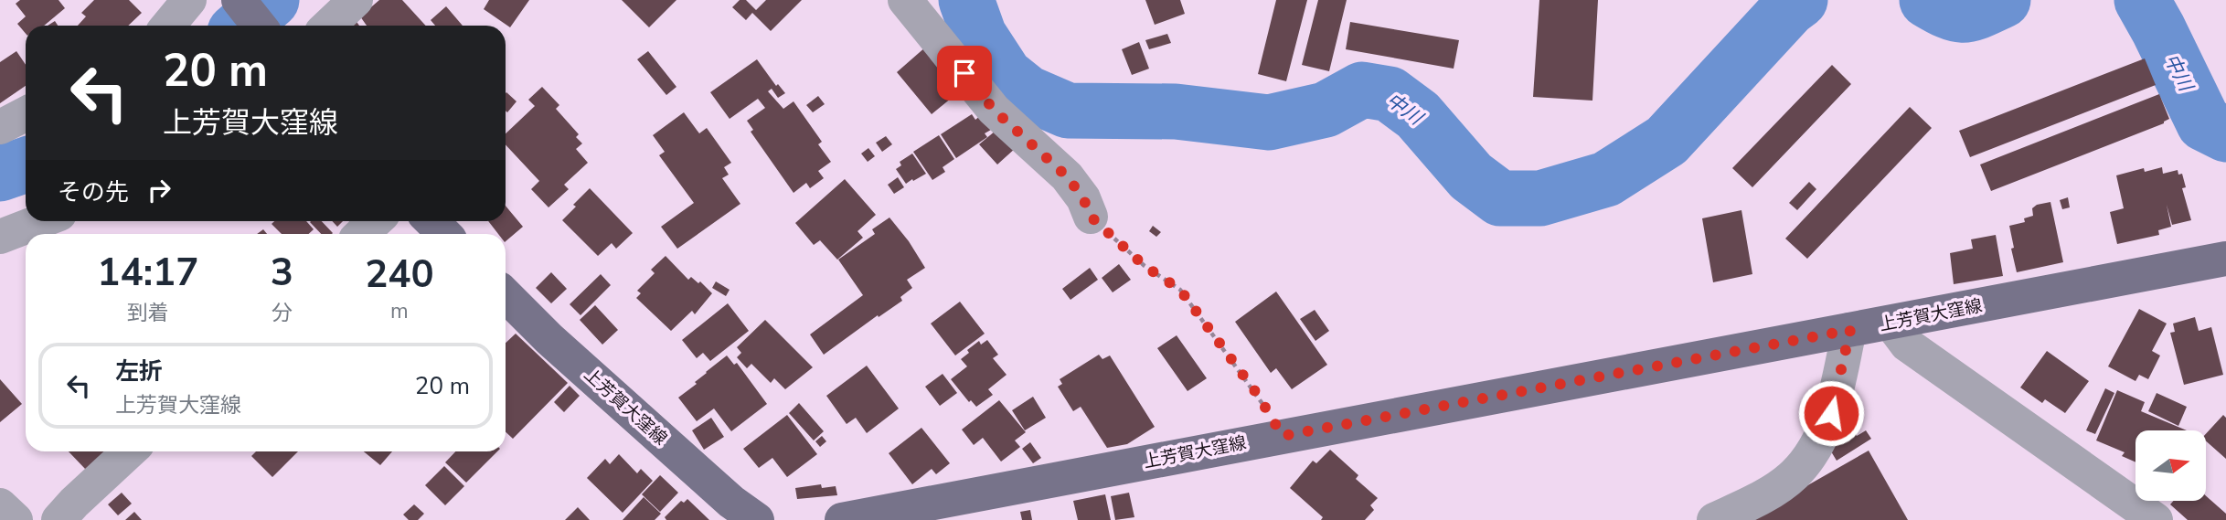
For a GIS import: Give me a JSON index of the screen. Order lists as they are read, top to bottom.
{
  "streets": {
    "main road": ["上芳賀大窪線"]
  },
  "water": ["中川"],
  "north": "right",
  "page": {
    "turn": ["20 m", "上芳賀大窪線"],
    "then": "その先",
    "eta": [
      "14:17",
      "到着",
      "3",
      "分",
      "240",
      "m"
    ],
    "list": [
      {
        "name": "左折",
        "note": "上芳賀大窪線",
        "value": "20 m"
      }
    ]
  }
}
